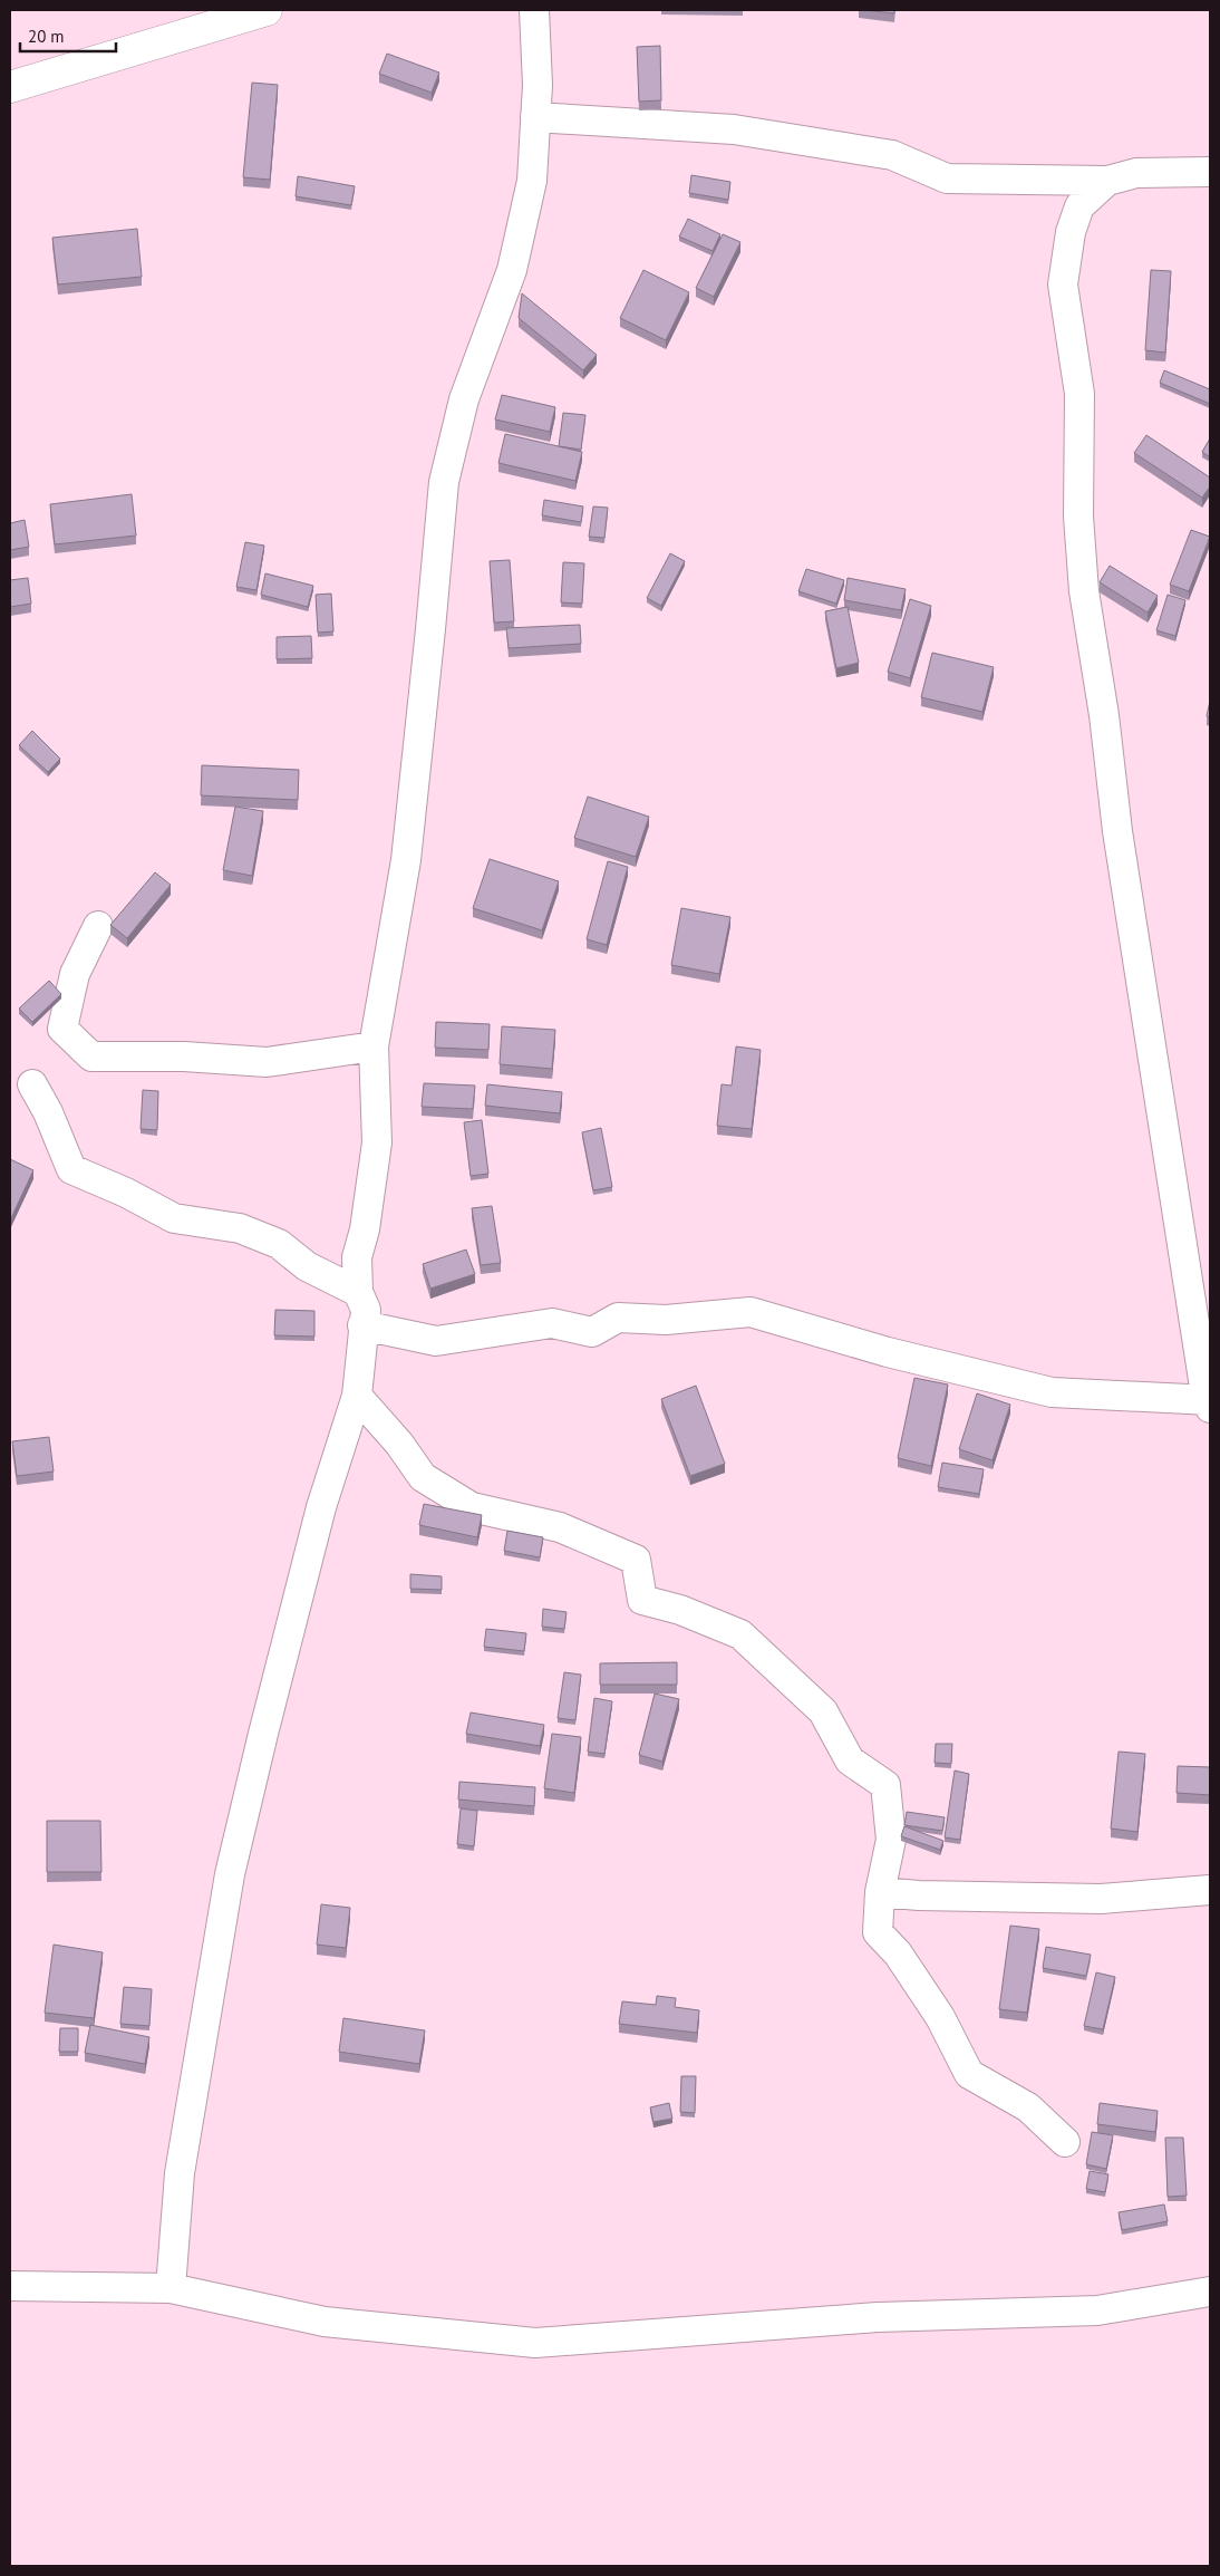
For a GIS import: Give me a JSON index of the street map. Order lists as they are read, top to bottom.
{
  "scale_bar": "20 m"
}
